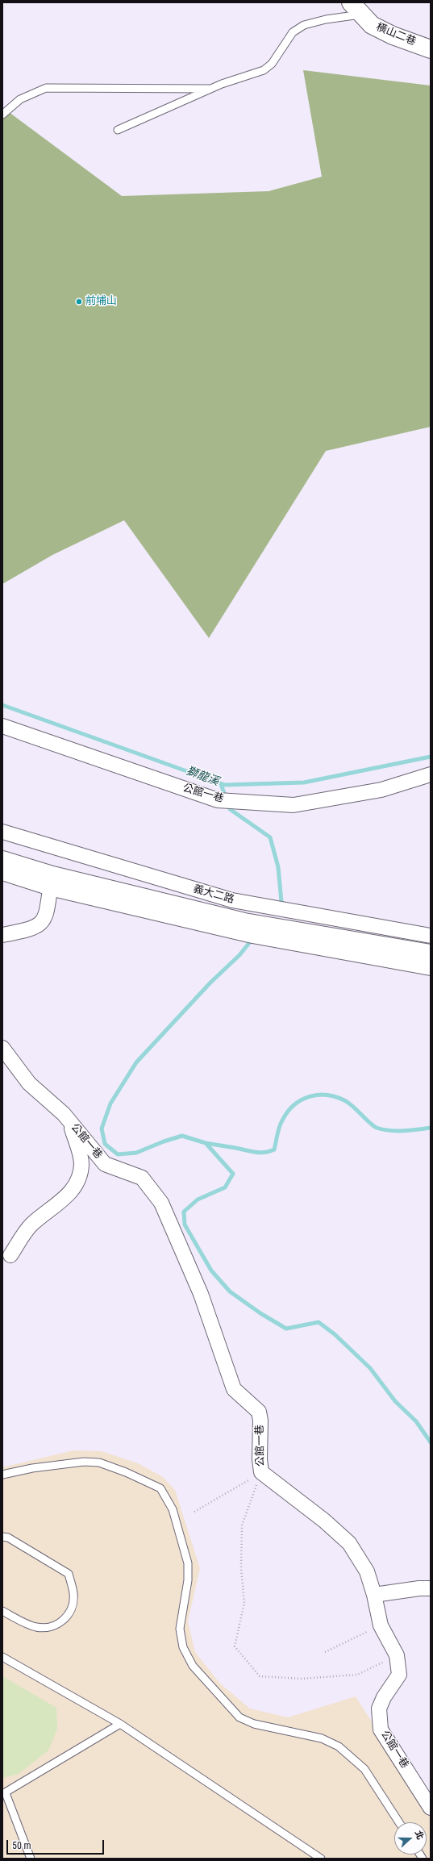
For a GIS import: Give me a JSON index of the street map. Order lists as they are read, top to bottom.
{
  "streets": {
    "street": ["橫山二巷", "公館一巷", "義大二路"]
  },
  "water": ["獅龍溪"],
  "places": ["前埔山"],
  "scale_bar": "50 m",
  "north": "right"
}
